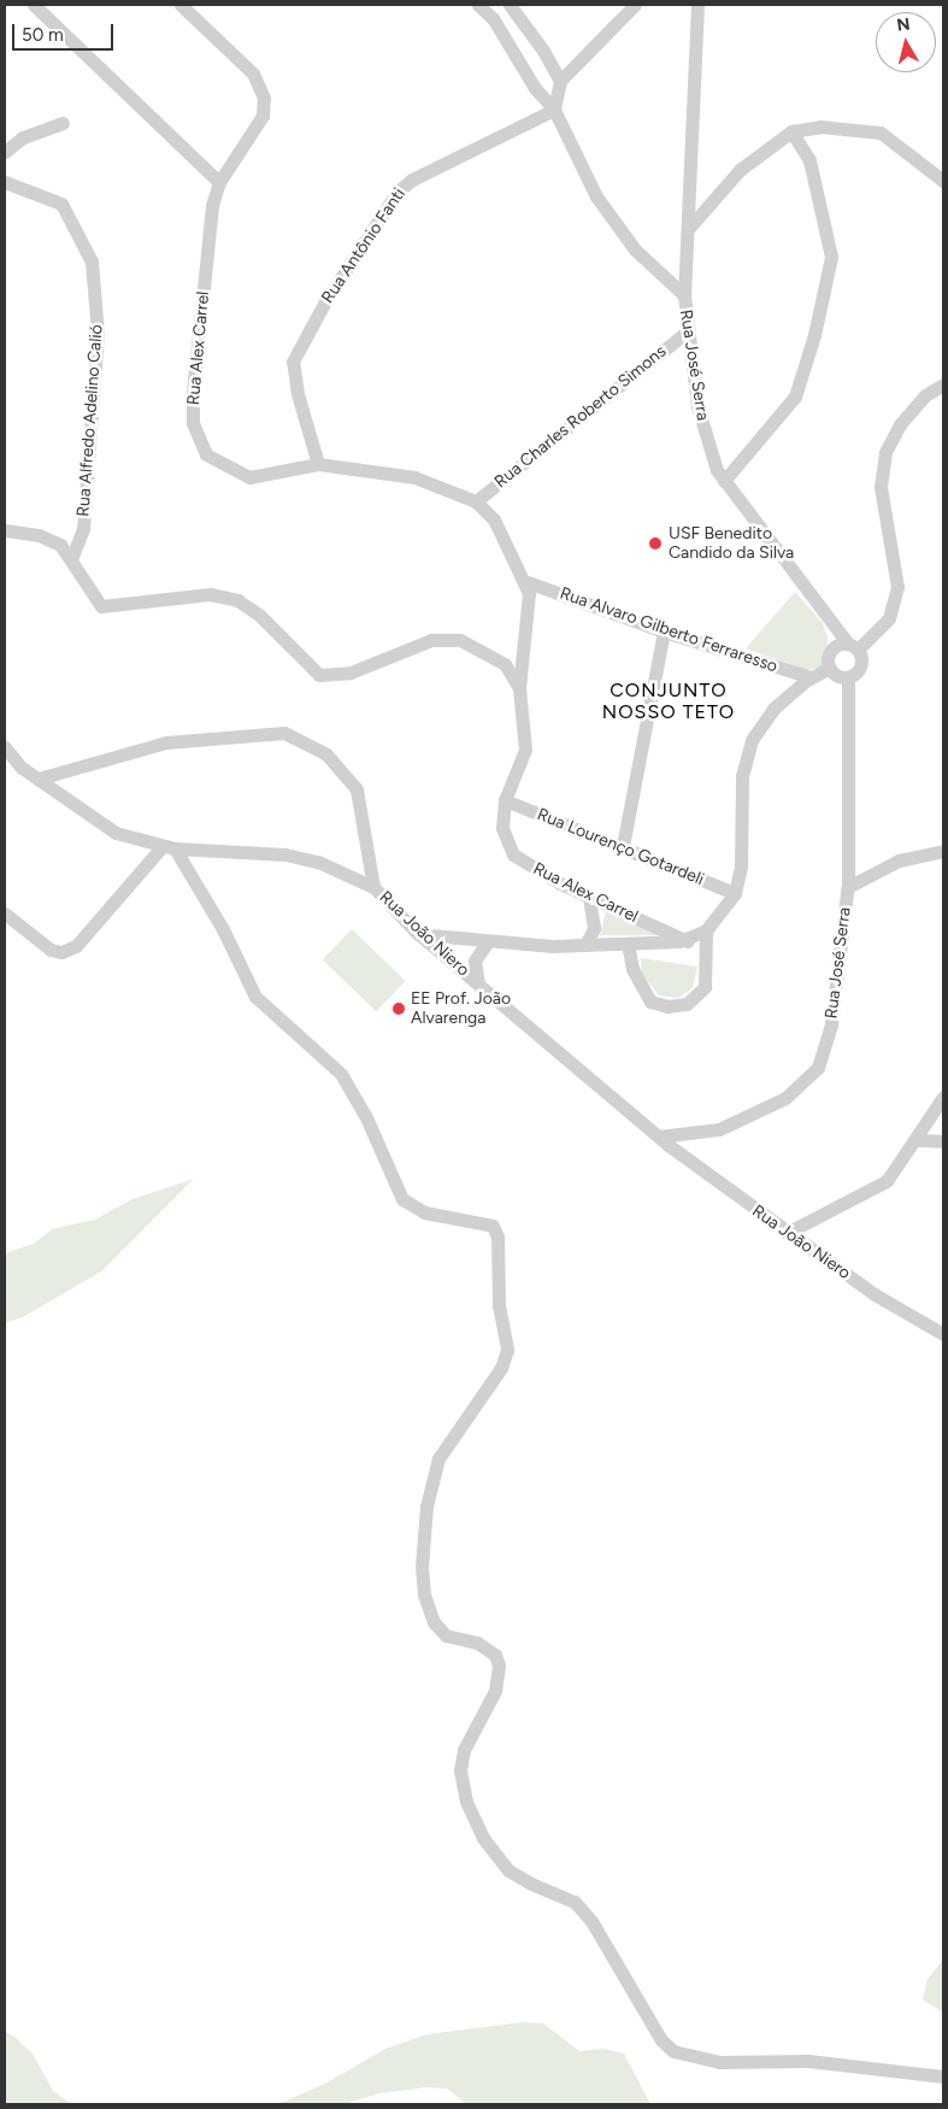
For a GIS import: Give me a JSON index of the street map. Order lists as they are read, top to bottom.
{
  "streets": {
    "street": [
      "Rua Antônio Fanti",
      "Rua Alex Carrel",
      "Rua José Serra",
      "Rua Charles Roberto Simons",
      "Rua Alfredo Adelino Calió",
      "Rua Alvaro Gilberto Ferraresso",
      "Rua Lourenço Gotardeli",
      "Rua João Niero"
    ]
  },
  "crossings": [
    ["Rua Antônio Fanti", "Rua Alex Carrel"],
    ["Rua Alex Carrel", "Rua Charles Roberto Simons"],
    ["Rua Alex Carrel", "Rua Alvaro Gilberto Ferraresso"],
    ["Rua Alex Carrel", "Rua Lourenço Gotardeli"],
    ["Rua José Serra", "Rua Charles Roberto Simons"],
    ["Rua José Serra", "Rua João Niero"]
  ],
  "districts": ["CONJUNTO NOSSO TETO"],
  "places": ["USF Benedito Candido da Silva", "EE Prof. João Alvarenga"],
  "scale_bar": "50 m",
  "north": "top"
}
